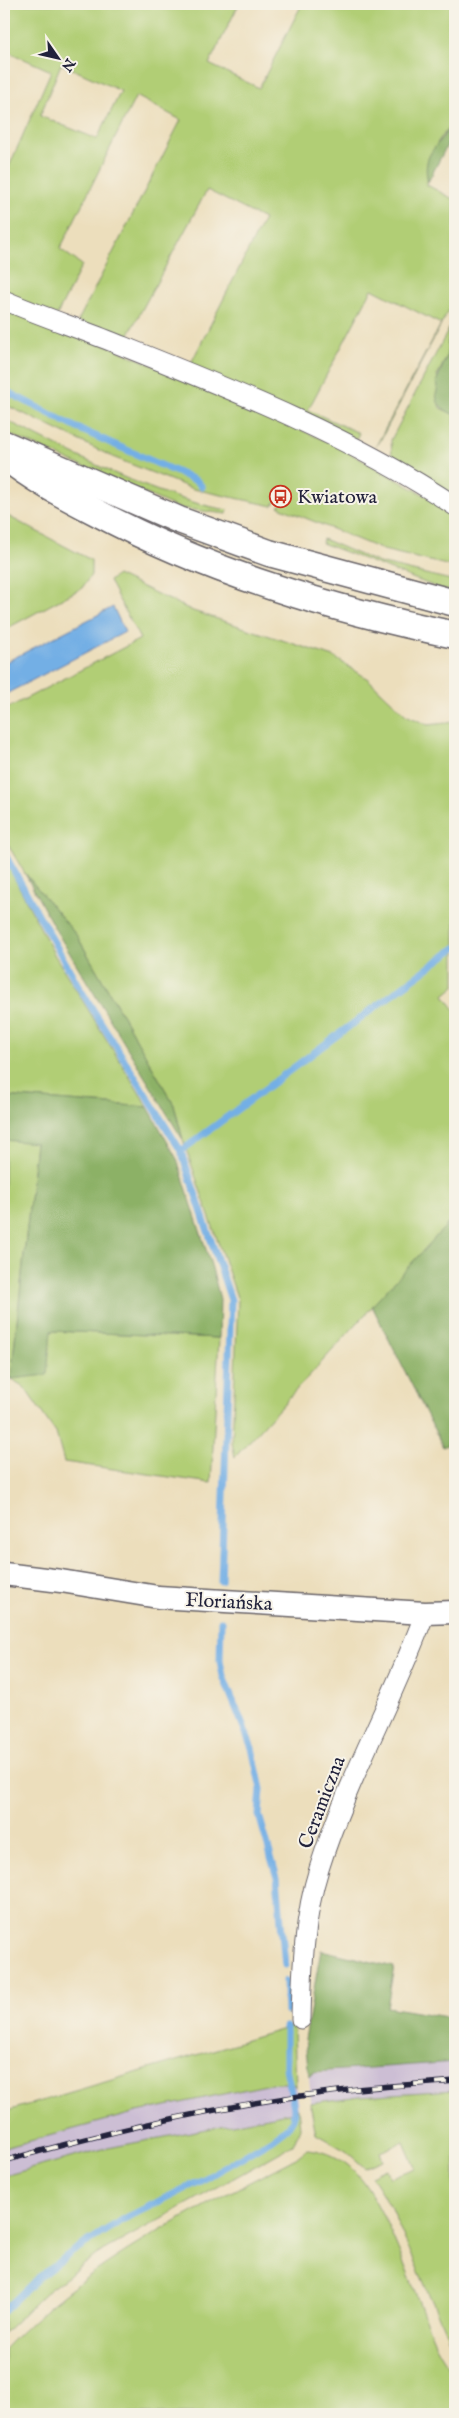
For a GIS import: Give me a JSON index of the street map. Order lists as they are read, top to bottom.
{
  "streets": {
    "street": ["Floriańska", "Ceramiczna"]
  },
  "crossings": [
    ["Floriańska", "Ceramiczna"]
  ],
  "places": {
    "bus stop": ["Kwiatowa"]
  },
  "north": "bottom right"
}
